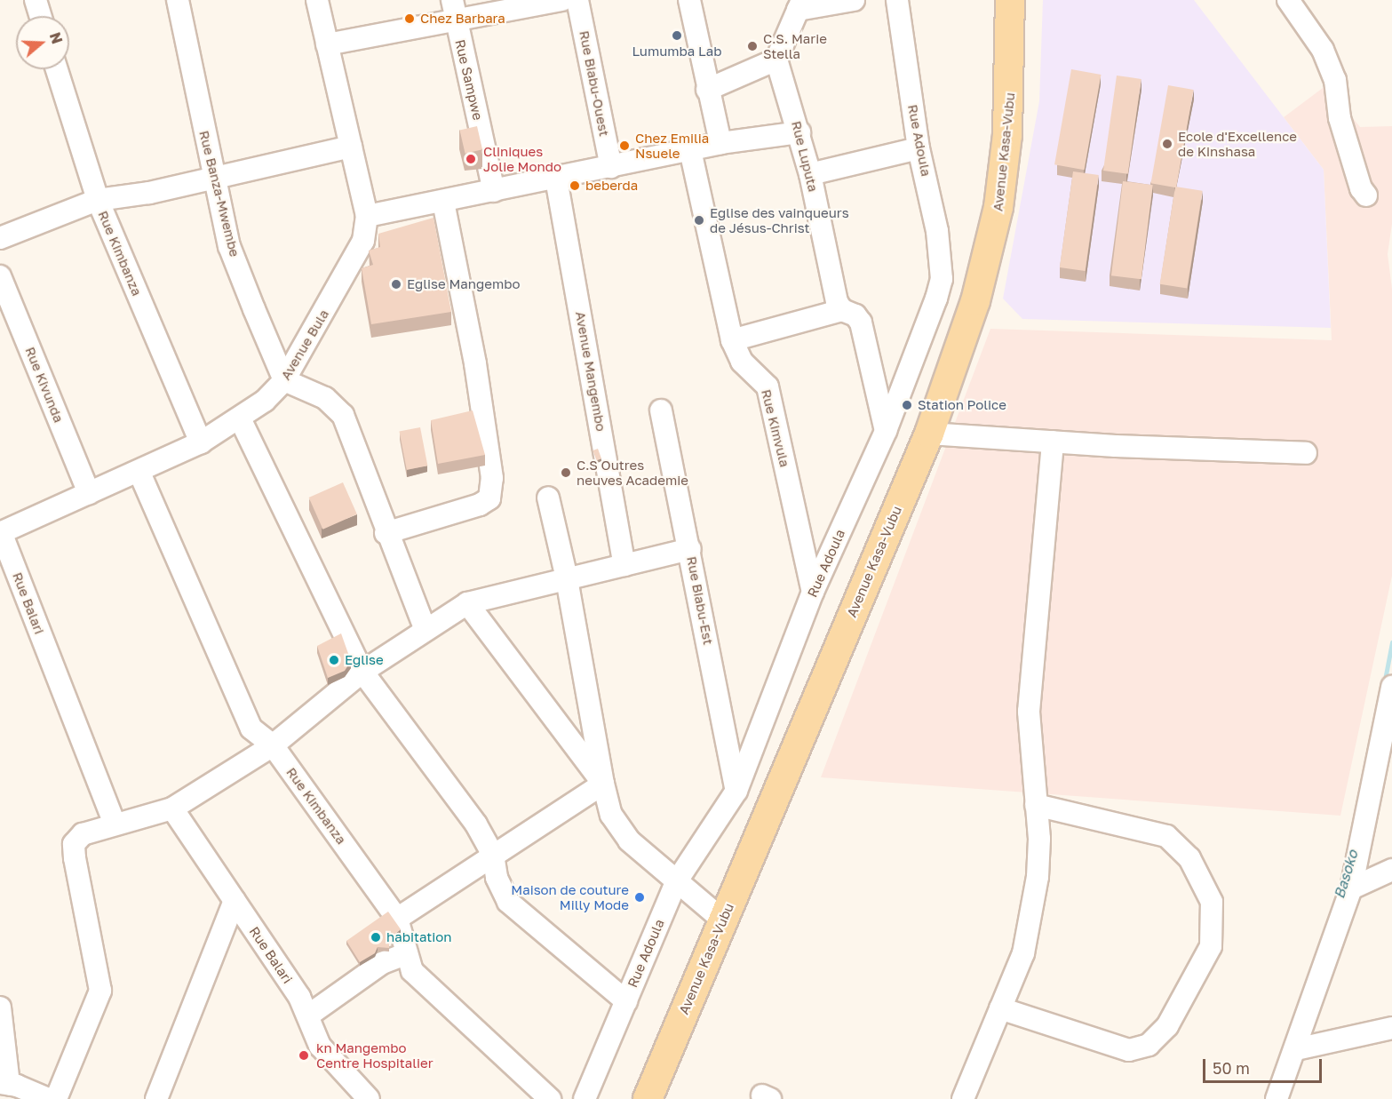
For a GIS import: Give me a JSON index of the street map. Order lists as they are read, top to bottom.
{
  "streets": {
    "main road": ["Avenue Kasa-Vubu"],
    "street": [
      "Rue Sampwe",
      "Rue Biabu-Ouest",
      "Rue Adoula",
      "Rue Luputa",
      "Rue Banza-Mwembe",
      "Rue Kimbanza",
      "Avenue Bula",
      "Avenue Mangembo",
      "Rue Kivunda",
      "Rue Kimvula",
      "Rue Biabu-Est",
      "Rue Balari"
    ]
  },
  "crossings": [
    ["Rue Adoula", "Rue Kimvula"],
    ["Rue Adoula", "Rue Biabu-Est"],
    ["Rue Banza-Mwembe", "Avenue Bula"],
    ["Rue Kimbanza", "Avenue Bula"],
    ["Avenue Bula", "Rue Kivunda"],
    ["Avenue Bula", "Rue Balari"]
  ],
  "water": ["Basoko"],
  "places": [
    "Chez Barbara",
    "Lumumba Lab",
    "C.S. Marie Stella",
    "Ecole d'Excellence de Kinshasa",
    "Chez Emilia Nsuele",
    "Cliniques Jolie Mondo",
    "beberda",
    "Eglise des vainqueurs de Jésus-Christ",
    "Eglise Mangembo",
    "Station Police",
    "C.S Outres neuves Academie",
    "Eglise",
    "Maison de couture Milly Mode",
    "habitation",
    "kn Mangembo Centre Hospitalier"
  ],
  "scale_bar": "50 m",
  "north": "right"
}
